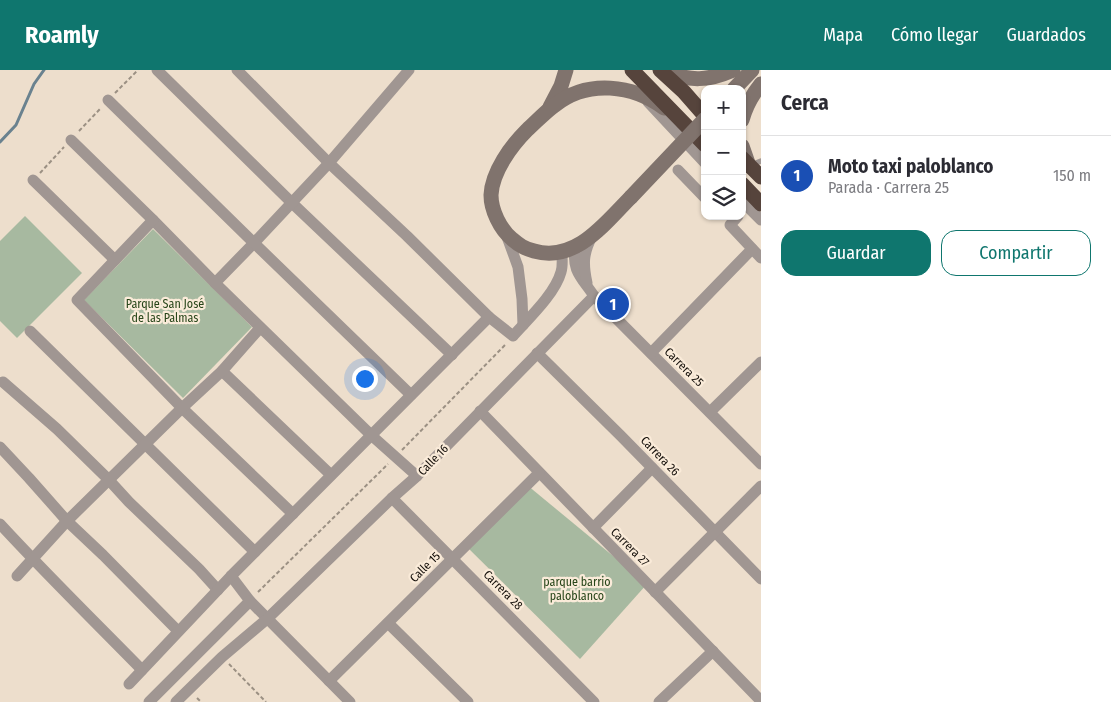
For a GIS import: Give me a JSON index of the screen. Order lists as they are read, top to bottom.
{
  "streets": {
    "street": [
      "Carrera 25",
      "Carrera 26",
      "Calle 16",
      "Carrera 27",
      "Calle 15",
      "Carrera 28"
    ]
  },
  "crossings": [
    ["Carrera 25", "Calle 16"],
    ["Carrera 26", "Calle 16"],
    ["Calle 16", "Carrera 27"],
    ["Calle 16", "Carrera 28"],
    ["Carrera 27", "Calle 15"],
    ["Calle 15", "Carrera 28"]
  ],
  "parks": ["Parque San José de las Palmas", "parque barrio paloblanco"],
  "page": {
    "header": "Roamly",
    "nav": ["Mapa", "Cómo llegar", "Guardados"],
    "heading": "Cerca",
    "map_buttons": ["+", "−"],
    "list": [
      {
        "mark": "1",
        "name": "Moto taxi paloblanco",
        "note": "Parada · Carrera 25",
        "value": "150 m"
      }
    ],
    "buttons": ["Guardar", "Compartir"],
    "pins": "1"
  }
}
